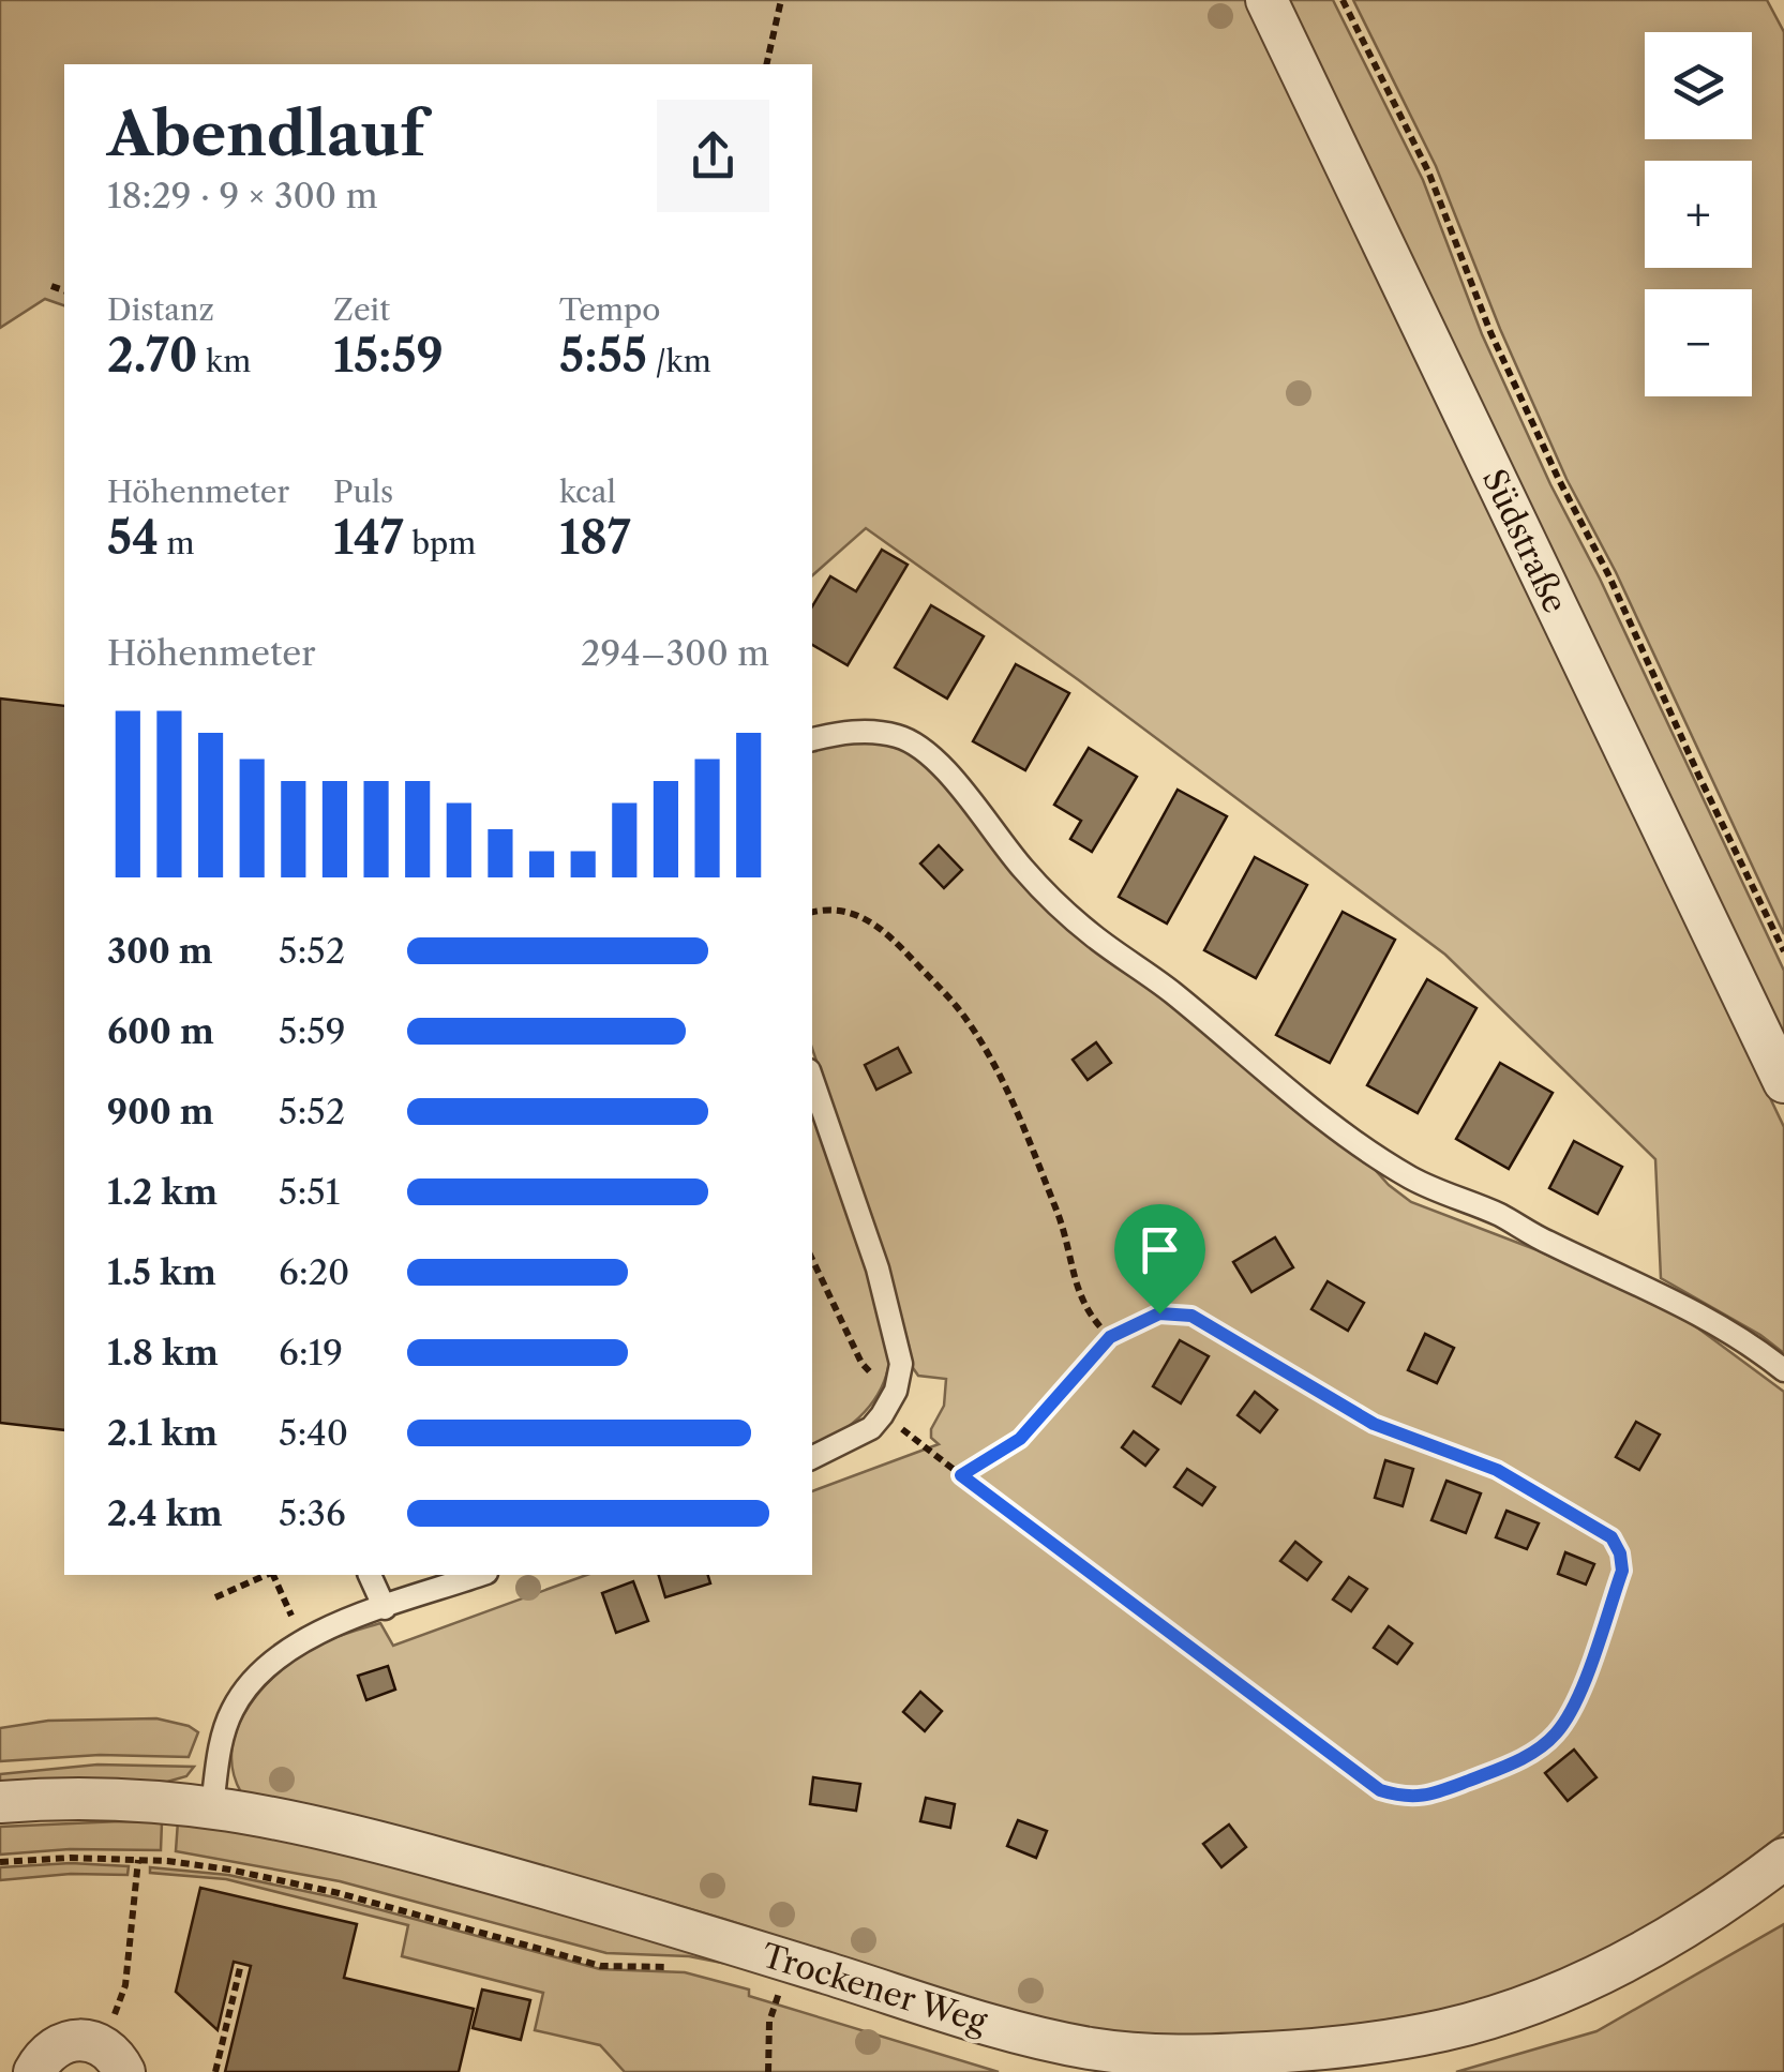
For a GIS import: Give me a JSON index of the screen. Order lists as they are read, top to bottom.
{
  "streets": {
    "street": ["Südstraße", "Trockener Weg"]
  },
  "page": {
    "map_buttons": ["+", "−"],
    "heading": ["Abendlauf", "18:29 · 9 × 300 m"],
    "stats": [
      ["Distanz", "2.70 km"],
      ["Zeit", "15:59"],
      ["Tempo", "5:55 /km"],
      ["Höhenmeter", "54 m"],
      ["Puls", "147 bpm"],
      ["kcal", "187"]
    ],
    "chart": ["Höhenmeter", "294–300 m"],
    "list": [
      {
        "name": "300 m",
        "note": "5:52"
      },
      {
        "name": "600 m",
        "note": "5:59"
      },
      {
        "name": "900 m",
        "note": "5:52"
      },
      {
        "name": "1.2 km",
        "note": "5:51"
      },
      {
        "name": "1.5 km",
        "note": "6:20"
      },
      {
        "name": "1.8 km",
        "note": "6:19"
      },
      {
        "name": "2.1 km",
        "note": "5:40"
      },
      {
        "name": "2.4 km",
        "note": "5:36"
      }
    ]
  }
}
